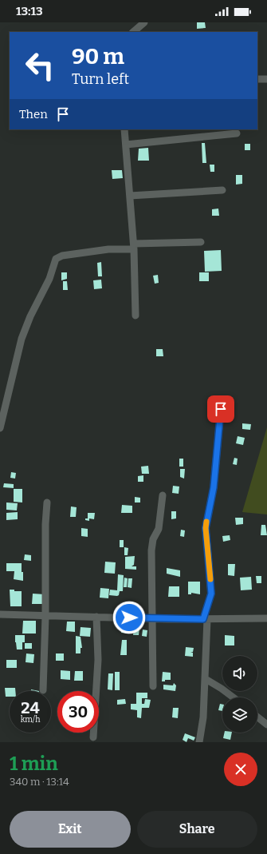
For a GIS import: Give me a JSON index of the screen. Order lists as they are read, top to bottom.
{
  "page": {
    "status": "13:13",
    "turn": ["90 m", "Turn left"],
    "then": "Then",
    "speed": "24 km/h",
    "limit": "30",
    "heading": ["1 min", "340 m · 13:14"],
    "buttons": ["Exit", "Share"]
  }
}
